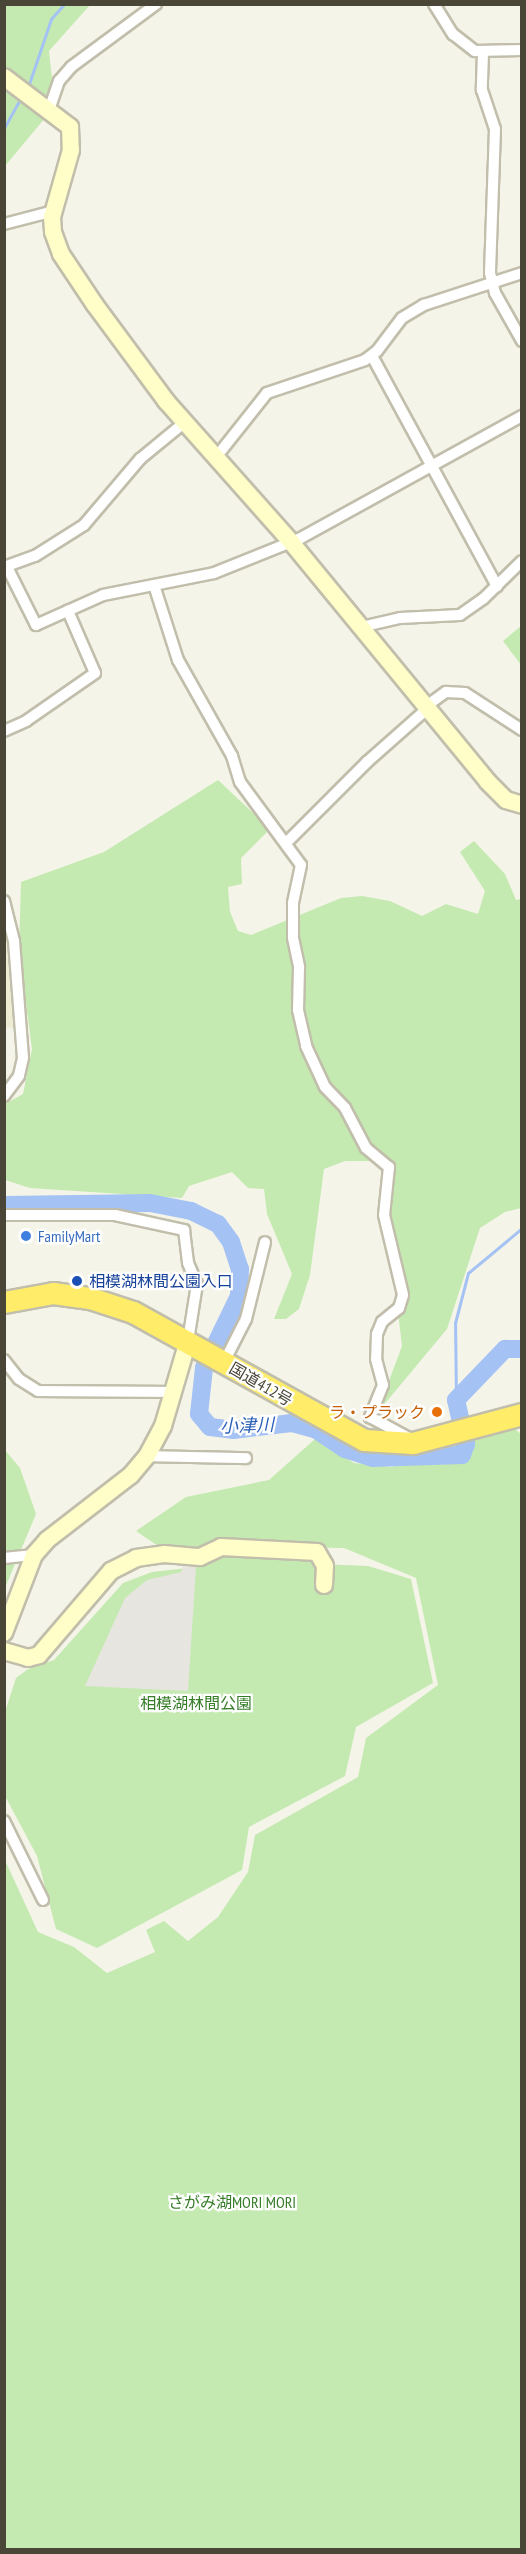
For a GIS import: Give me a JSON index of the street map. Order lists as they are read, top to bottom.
{
  "streets": {
    "highway": ["国道412号"]
  },
  "water": ["小津川"],
  "parks": ["相模湖林間公園", "さがみ湖MORI MORI"],
  "places": ["FamilyMart", "相模湖林間公園入口", "ラ・プラック"]
}
